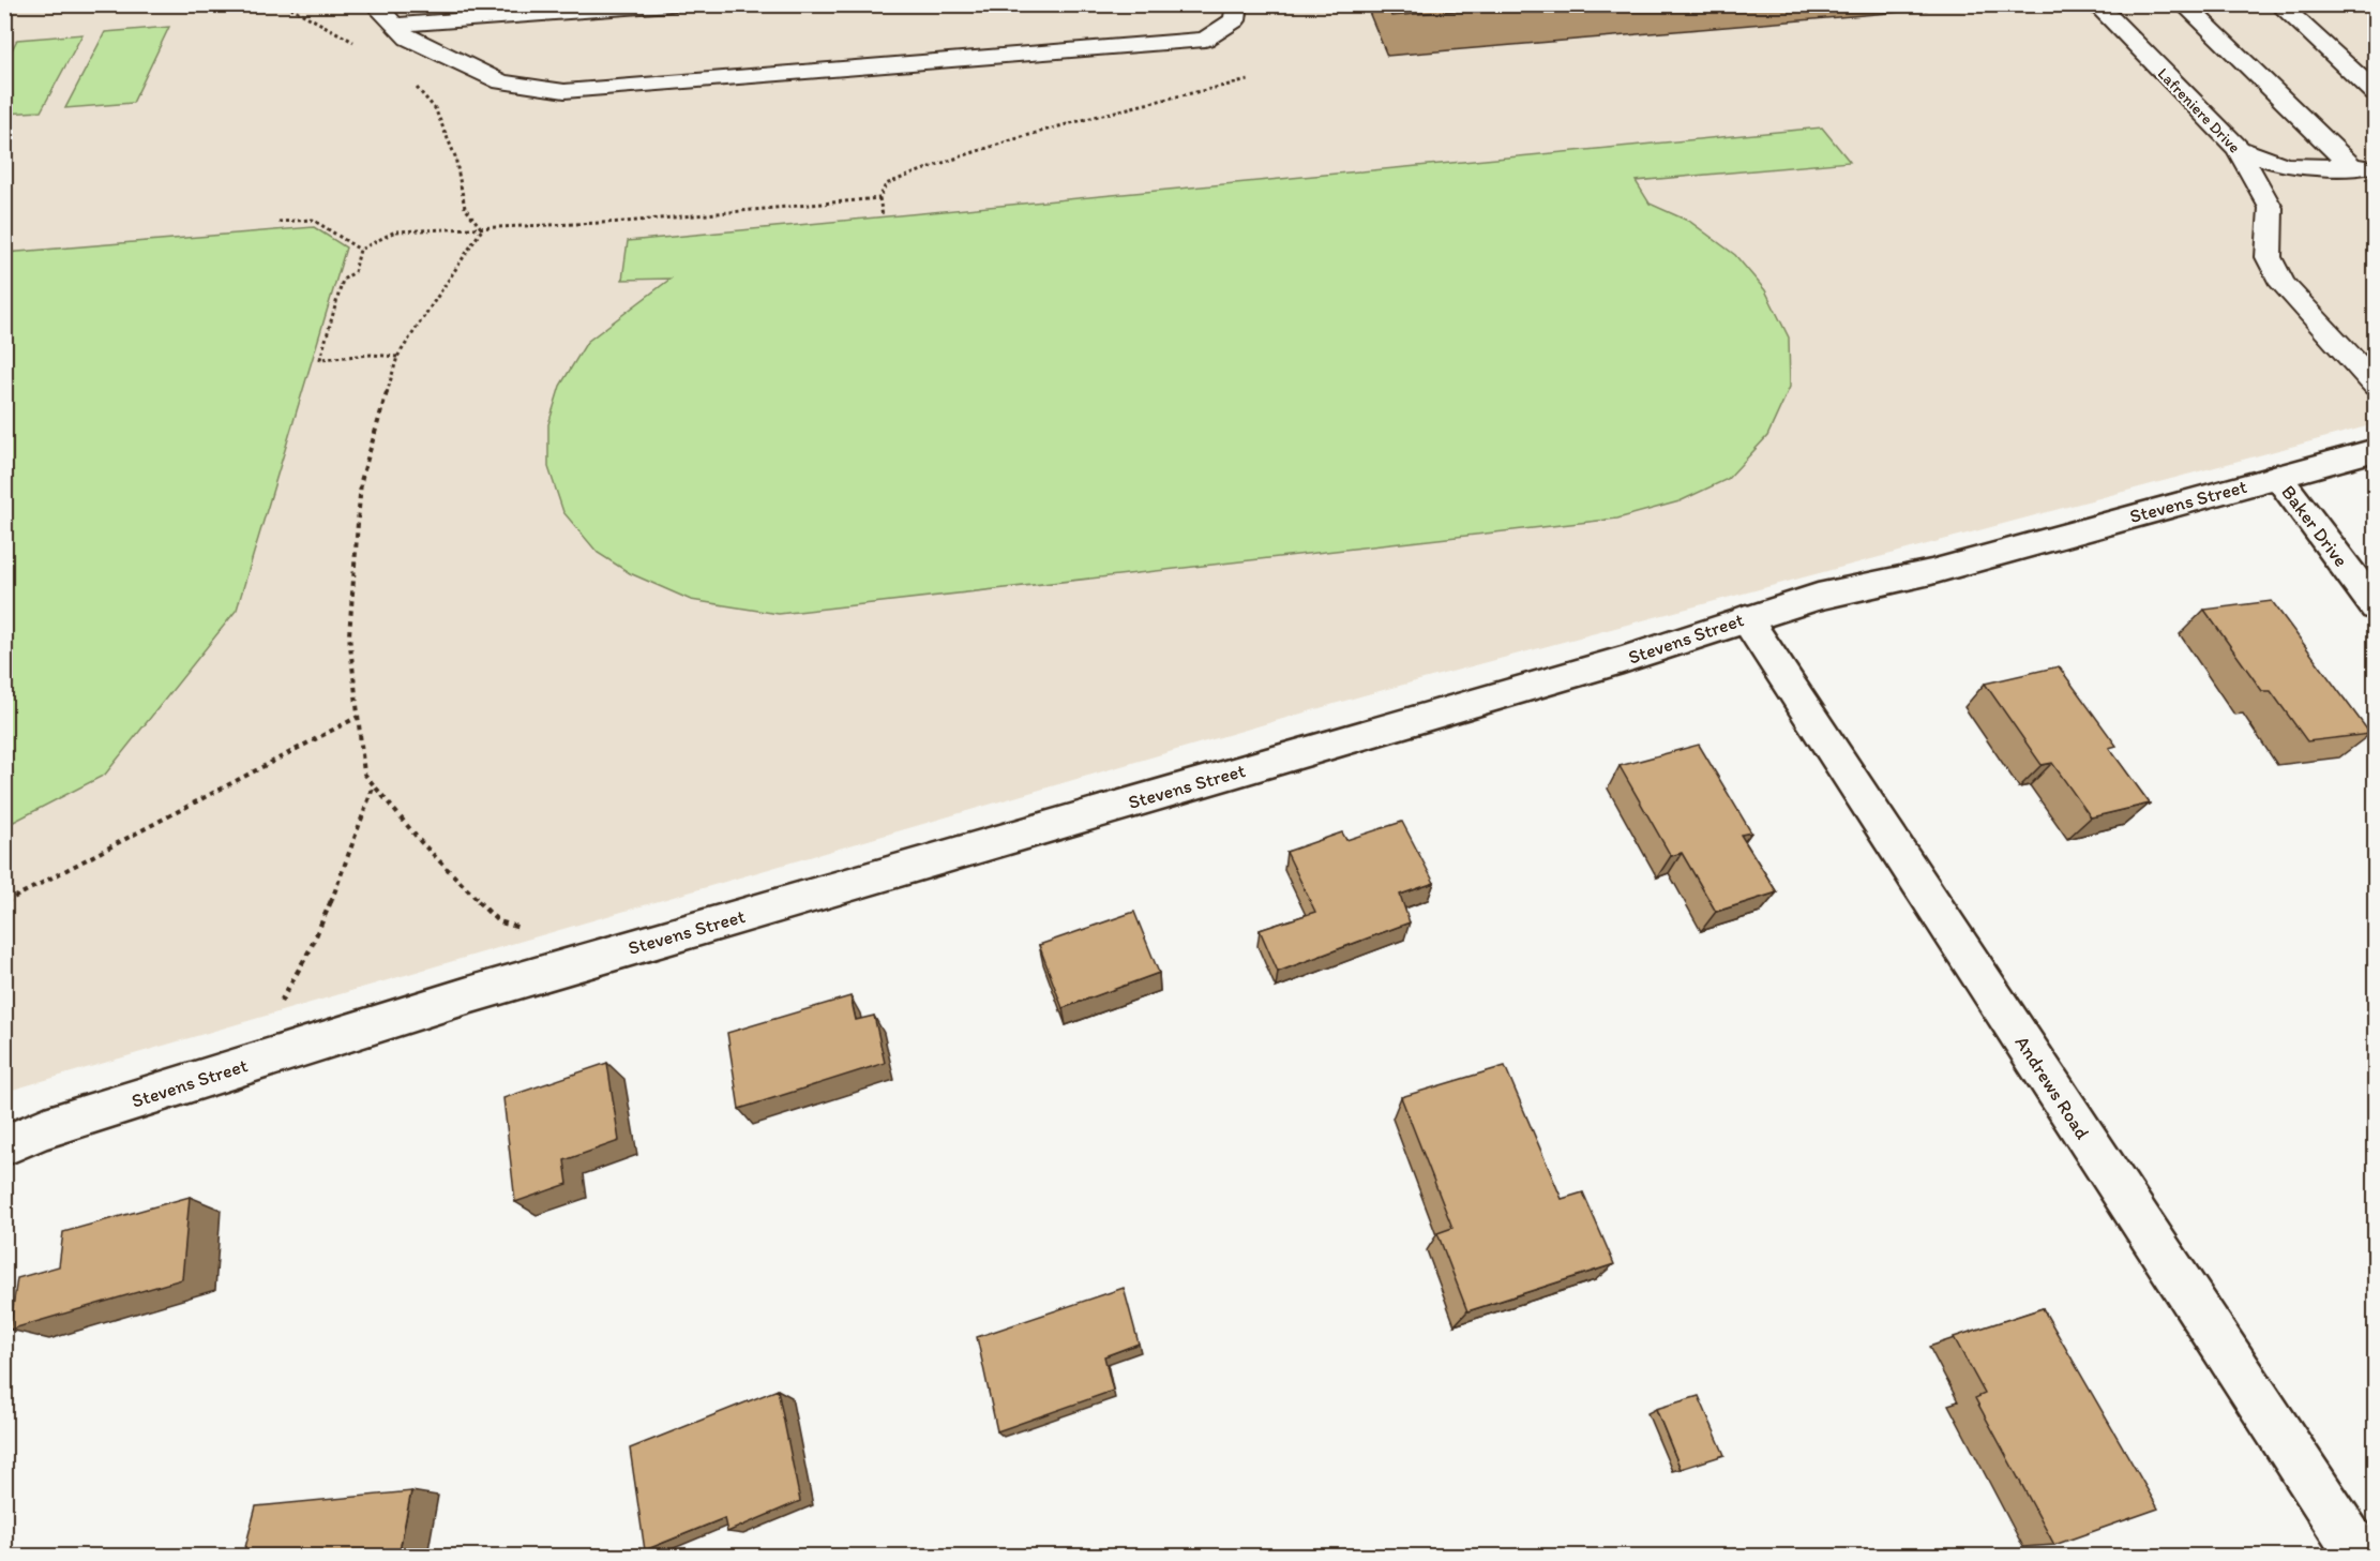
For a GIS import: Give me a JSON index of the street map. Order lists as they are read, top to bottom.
{
  "streets": {
    "street": ["Stevens Street", "Baker Drive", "Andrews Road"],
    "lane": ["Lafreniere Drive"]
  },
  "crossings": [
    ["Stevens Street", "Baker Drive"],
    ["Stevens Street", "Andrews Road"]
  ]
}
